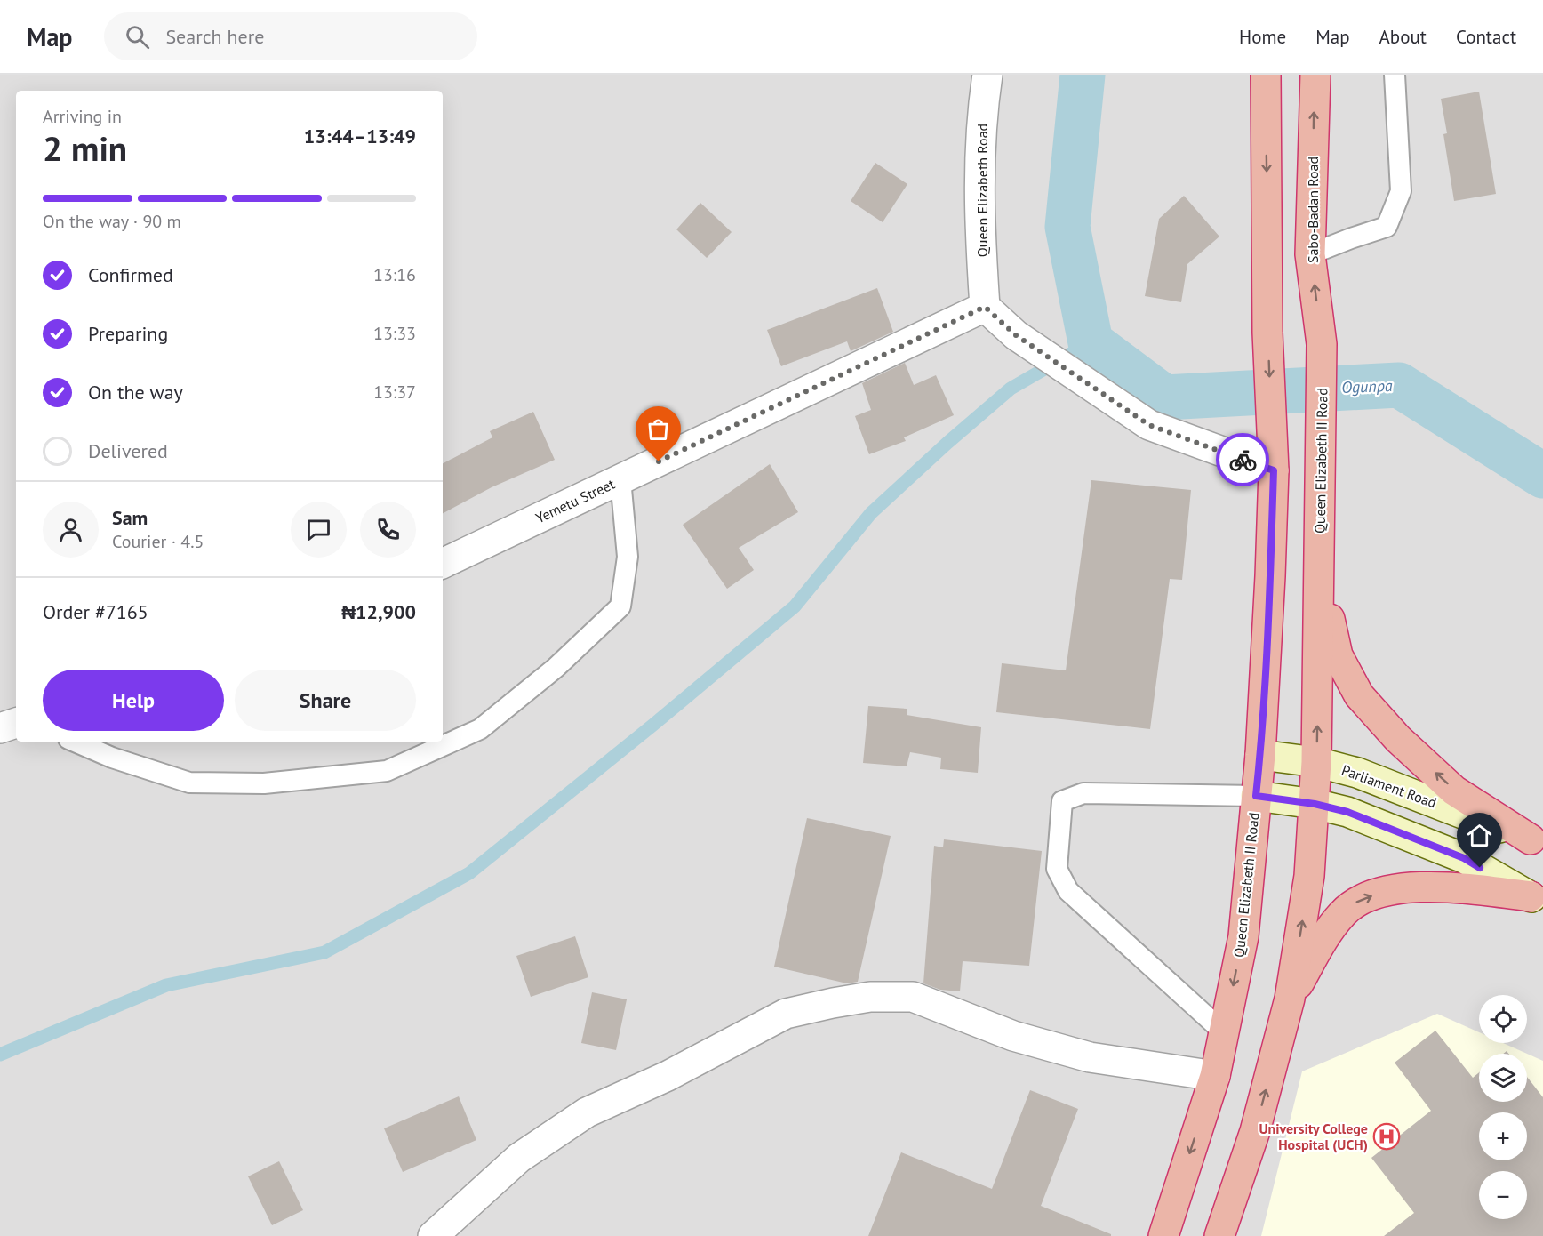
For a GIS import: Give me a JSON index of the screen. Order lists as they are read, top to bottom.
{
  "streets": {
    "highway": ["Sabo-Badan Road", "Queen Elizabeth II Road"],
    "main road": ["Parliament Road"],
    "street": ["Queen Elizabeth Road", "Yemetu Street"]
  },
  "crossings": [
    ["Queen Elizabeth Road", "Yemetu Street"],
    ["Sabo-Badan Road", "Queen Elizabeth II Road"],
    ["Queen Elizabeth II Road", "Parliament Road"]
  ],
  "one_way": ["Sabo-Badan Road"],
  "water": ["Ogunpa"],
  "places": {
    "hospital": ["University College Hospital (UCH)"]
  },
  "page": {
    "header": "Map",
    "search": "Search here",
    "nav": [
      "Home",
      "Map",
      "About",
      "Contact"
    ],
    "heading": ["2 min", "Arriving in", "13:44–13:49"],
    "panel": [
      "Sam",
      "Courier · 4.5",
      "Order #7165",
      "₦12,900"
    ],
    "bar": "On the way · 90 m",
    "list": [
      ["Confirmed", "13:16"],
      ["Preparing", "13:33"],
      ["On the way", "13:37"],
      "Delivered"
    ],
    "buttons": ["Help", "Share"],
    "map_buttons": ["+", "−"]
  }
}
